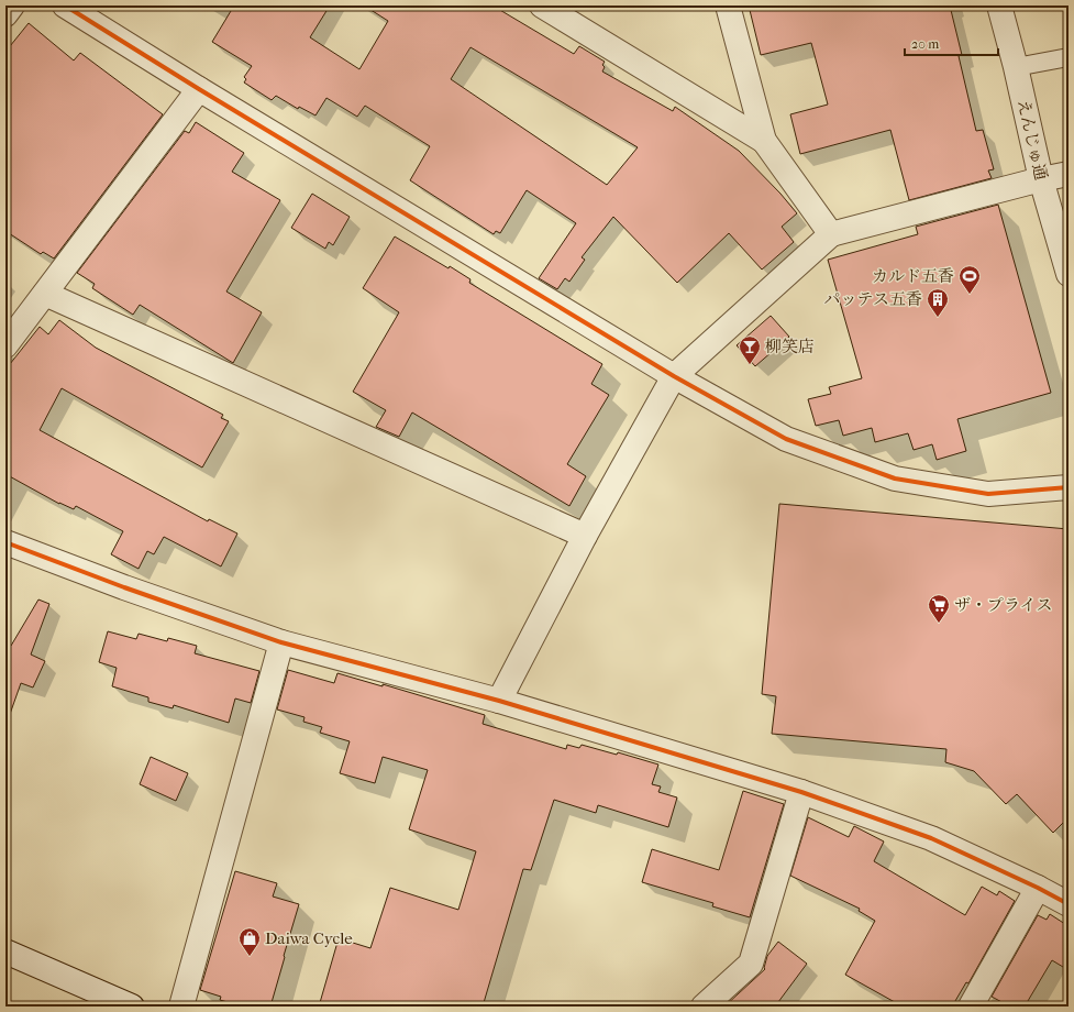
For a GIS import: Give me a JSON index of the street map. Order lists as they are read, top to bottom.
{
  "streets": {
    "street": ["えんじゅ通"]
  },
  "places": {
    "sports": ["カルド五香"],
    "building": ["パッテス五香"],
    "bar": ["柳笑店"],
    "supermarket": ["ザ・プライス"],
    "shop": ["Daiwa Cycle"]
  },
  "scale_bar": "20 m"
}
